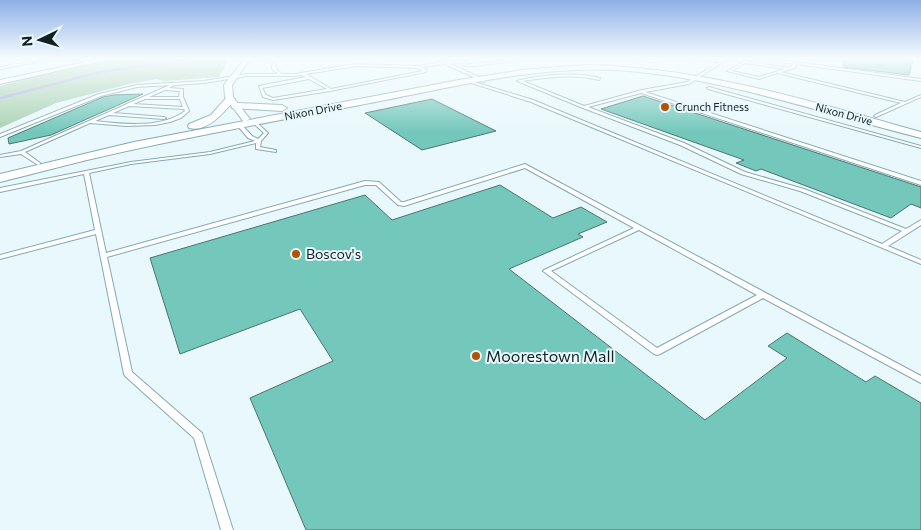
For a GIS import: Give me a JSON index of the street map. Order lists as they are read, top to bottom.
{
  "streets": {
    "street": ["Nixon Drive"]
  },
  "places": ["Crunch Fitness", "Boscov's", "Moorestown Mall"],
  "north": "left"
}
